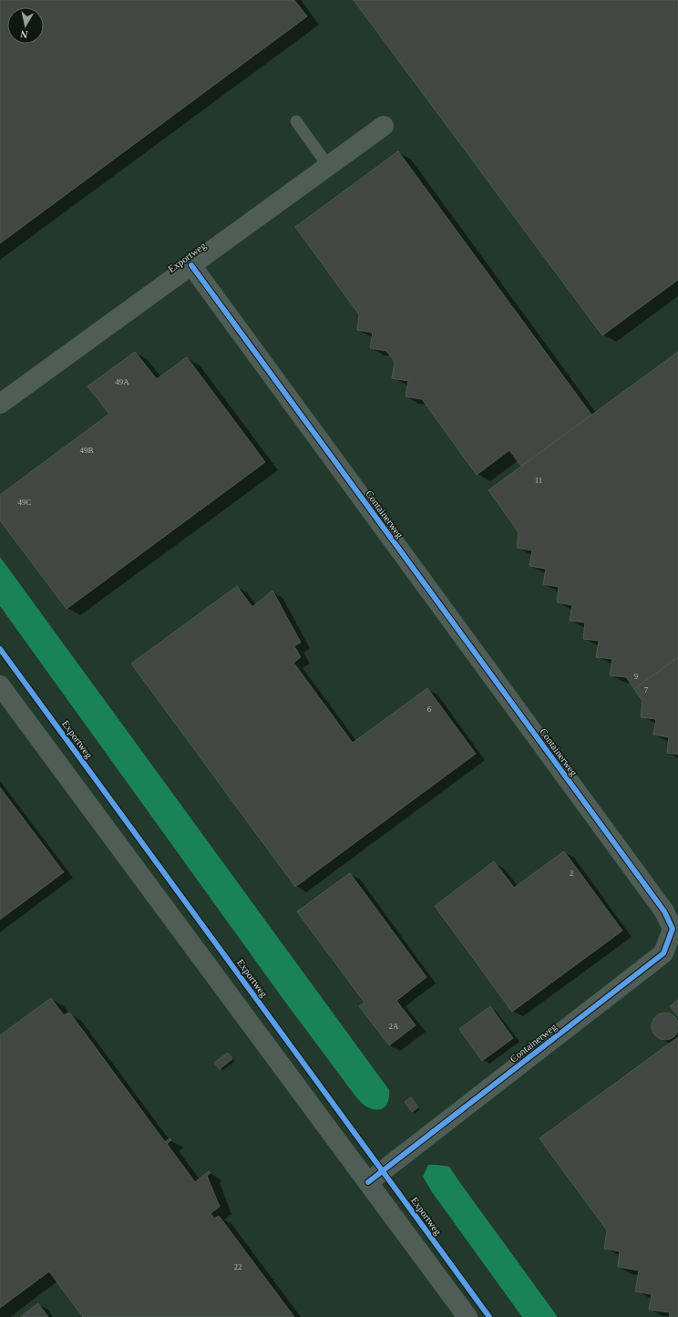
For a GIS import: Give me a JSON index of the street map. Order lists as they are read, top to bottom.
{
  "streets": {
    "street": ["Exportweg", "Containerweg"]
  },
  "crossings": [
    ["Exportweg", "Containerweg"]
  ],
  "house_numbers": [
    "49A",
    "49B",
    "11",
    "49C",
    "9",
    "7",
    "6",
    "2",
    "2A",
    "22"
  ],
  "north": "bottom"
}
